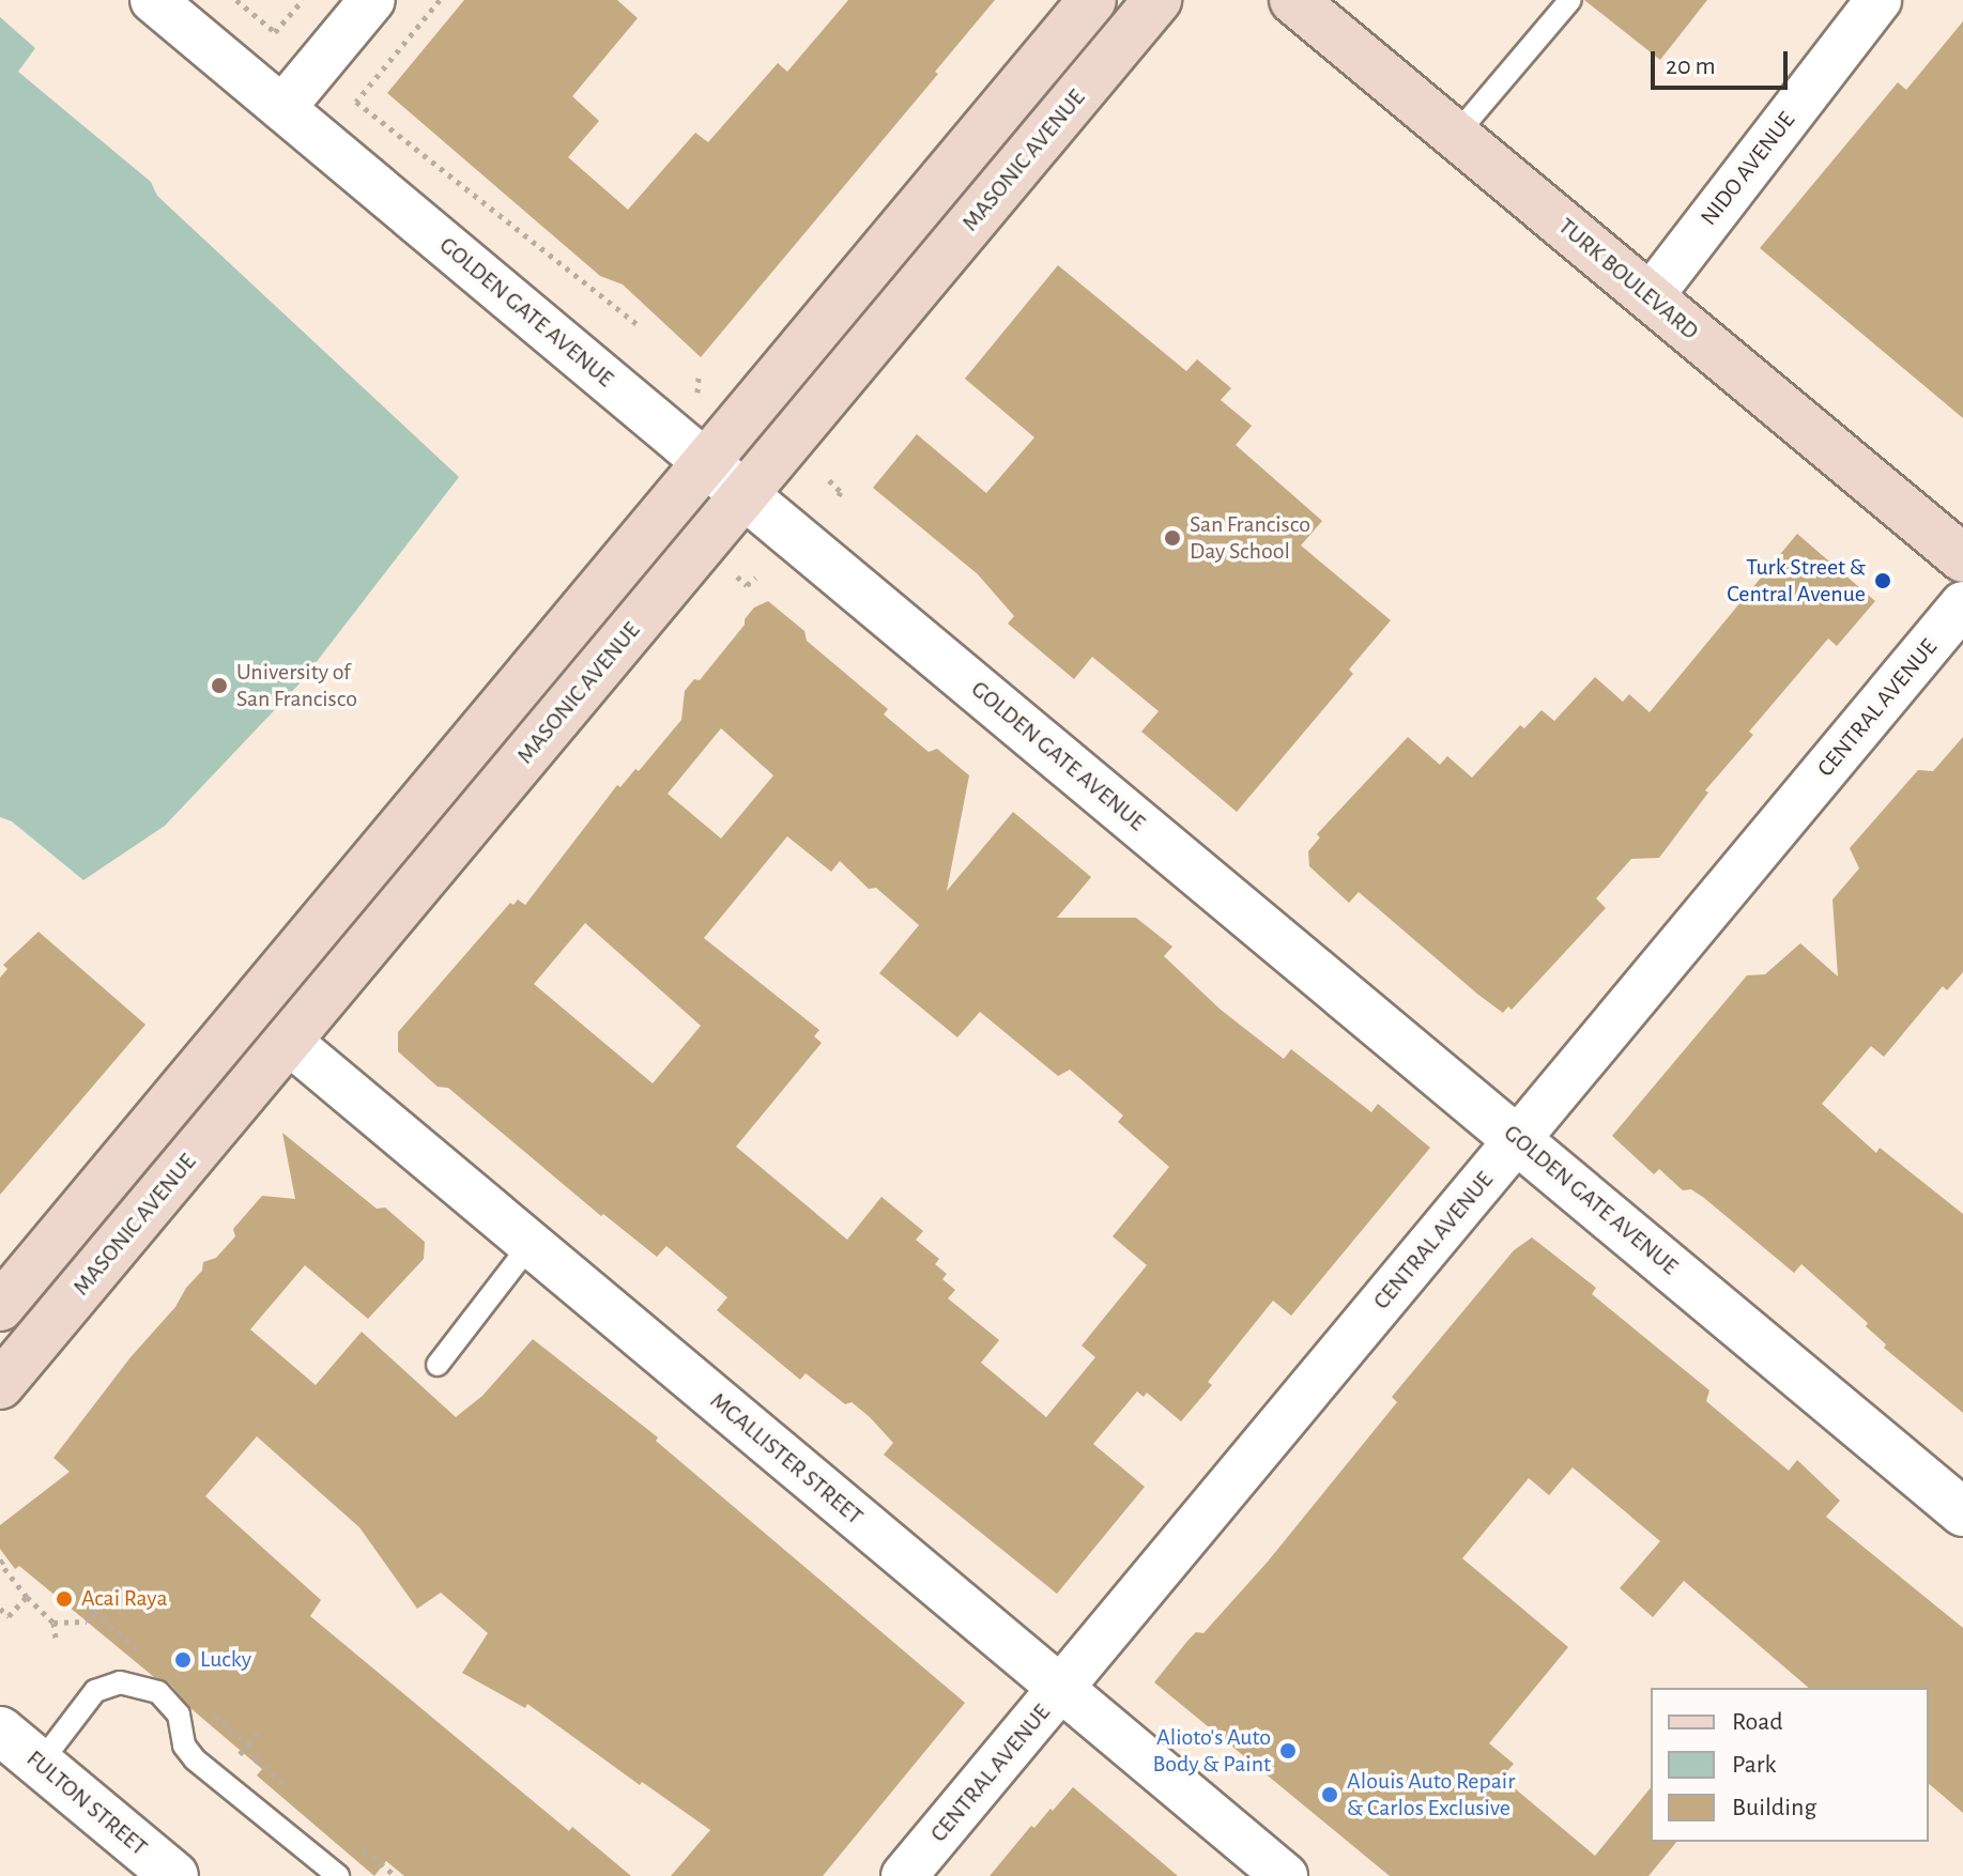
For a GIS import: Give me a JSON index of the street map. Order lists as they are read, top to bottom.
{
  "streets": {
    "main road": ["MASONIC AVENUE", "TURK BOULEVARD"],
    "street": [
      "NIDO AVENUE",
      "GOLDEN GATE AVENUE",
      "CENTRAL AVENUE",
      "MCALLISTER STREET",
      "FULTON STREET"
    ]
  },
  "crossings": [
    ["MASONIC AVENUE", "GOLDEN GATE AVENUE"],
    ["MASONIC AVENUE", "MCALLISTER STREET"],
    ["NIDO AVENUE", "TURK BOULEVARD"],
    ["GOLDEN GATE AVENUE", "CENTRAL AVENUE"],
    ["CENTRAL AVENUE", "MCALLISTER STREET"]
  ],
  "places": [
    "San Francisco Day School",
    "Turk Street & Central Avenue",
    "University of San Francisco",
    "Acai Raya",
    "Lucky",
    "Alioto's Auto Body & Paint",
    "Alouis Auto Repair & Carlos Exclusive"
  ],
  "legend": ["Road", "Park", "Building"],
  "scale_bar": "20 m"
}
